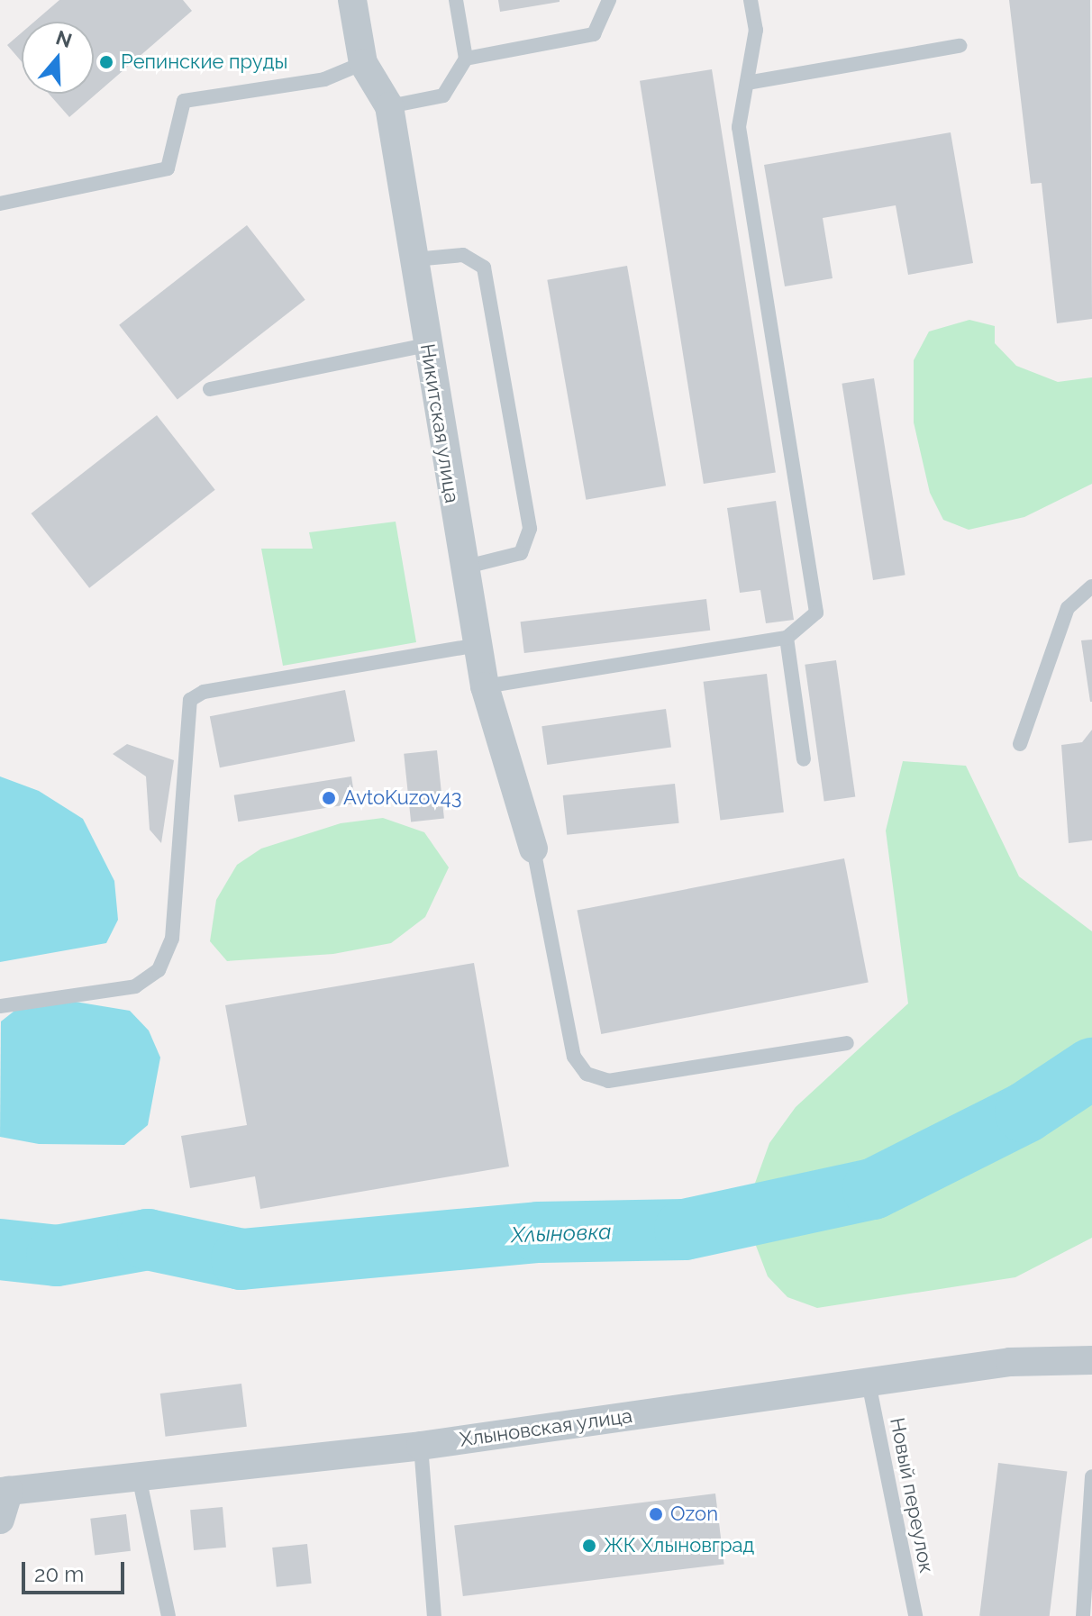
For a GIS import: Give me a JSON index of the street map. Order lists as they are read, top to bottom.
{
  "streets": {
    "street": ["Никитская улица", "Хлыновская улица"],
    "lane": ["Новый переулок"]
  },
  "crossings": [
    ["Хлыновская улица", "Новый переулок"]
  ],
  "water": ["Хлыновка"],
  "places": [
    "Репинские пруды",
    "AvtoKuzov43",
    "Ozon",
    "ЖК Хлыновград"
  ],
  "scale_bar": "20 m",
  "north": "top"
}
